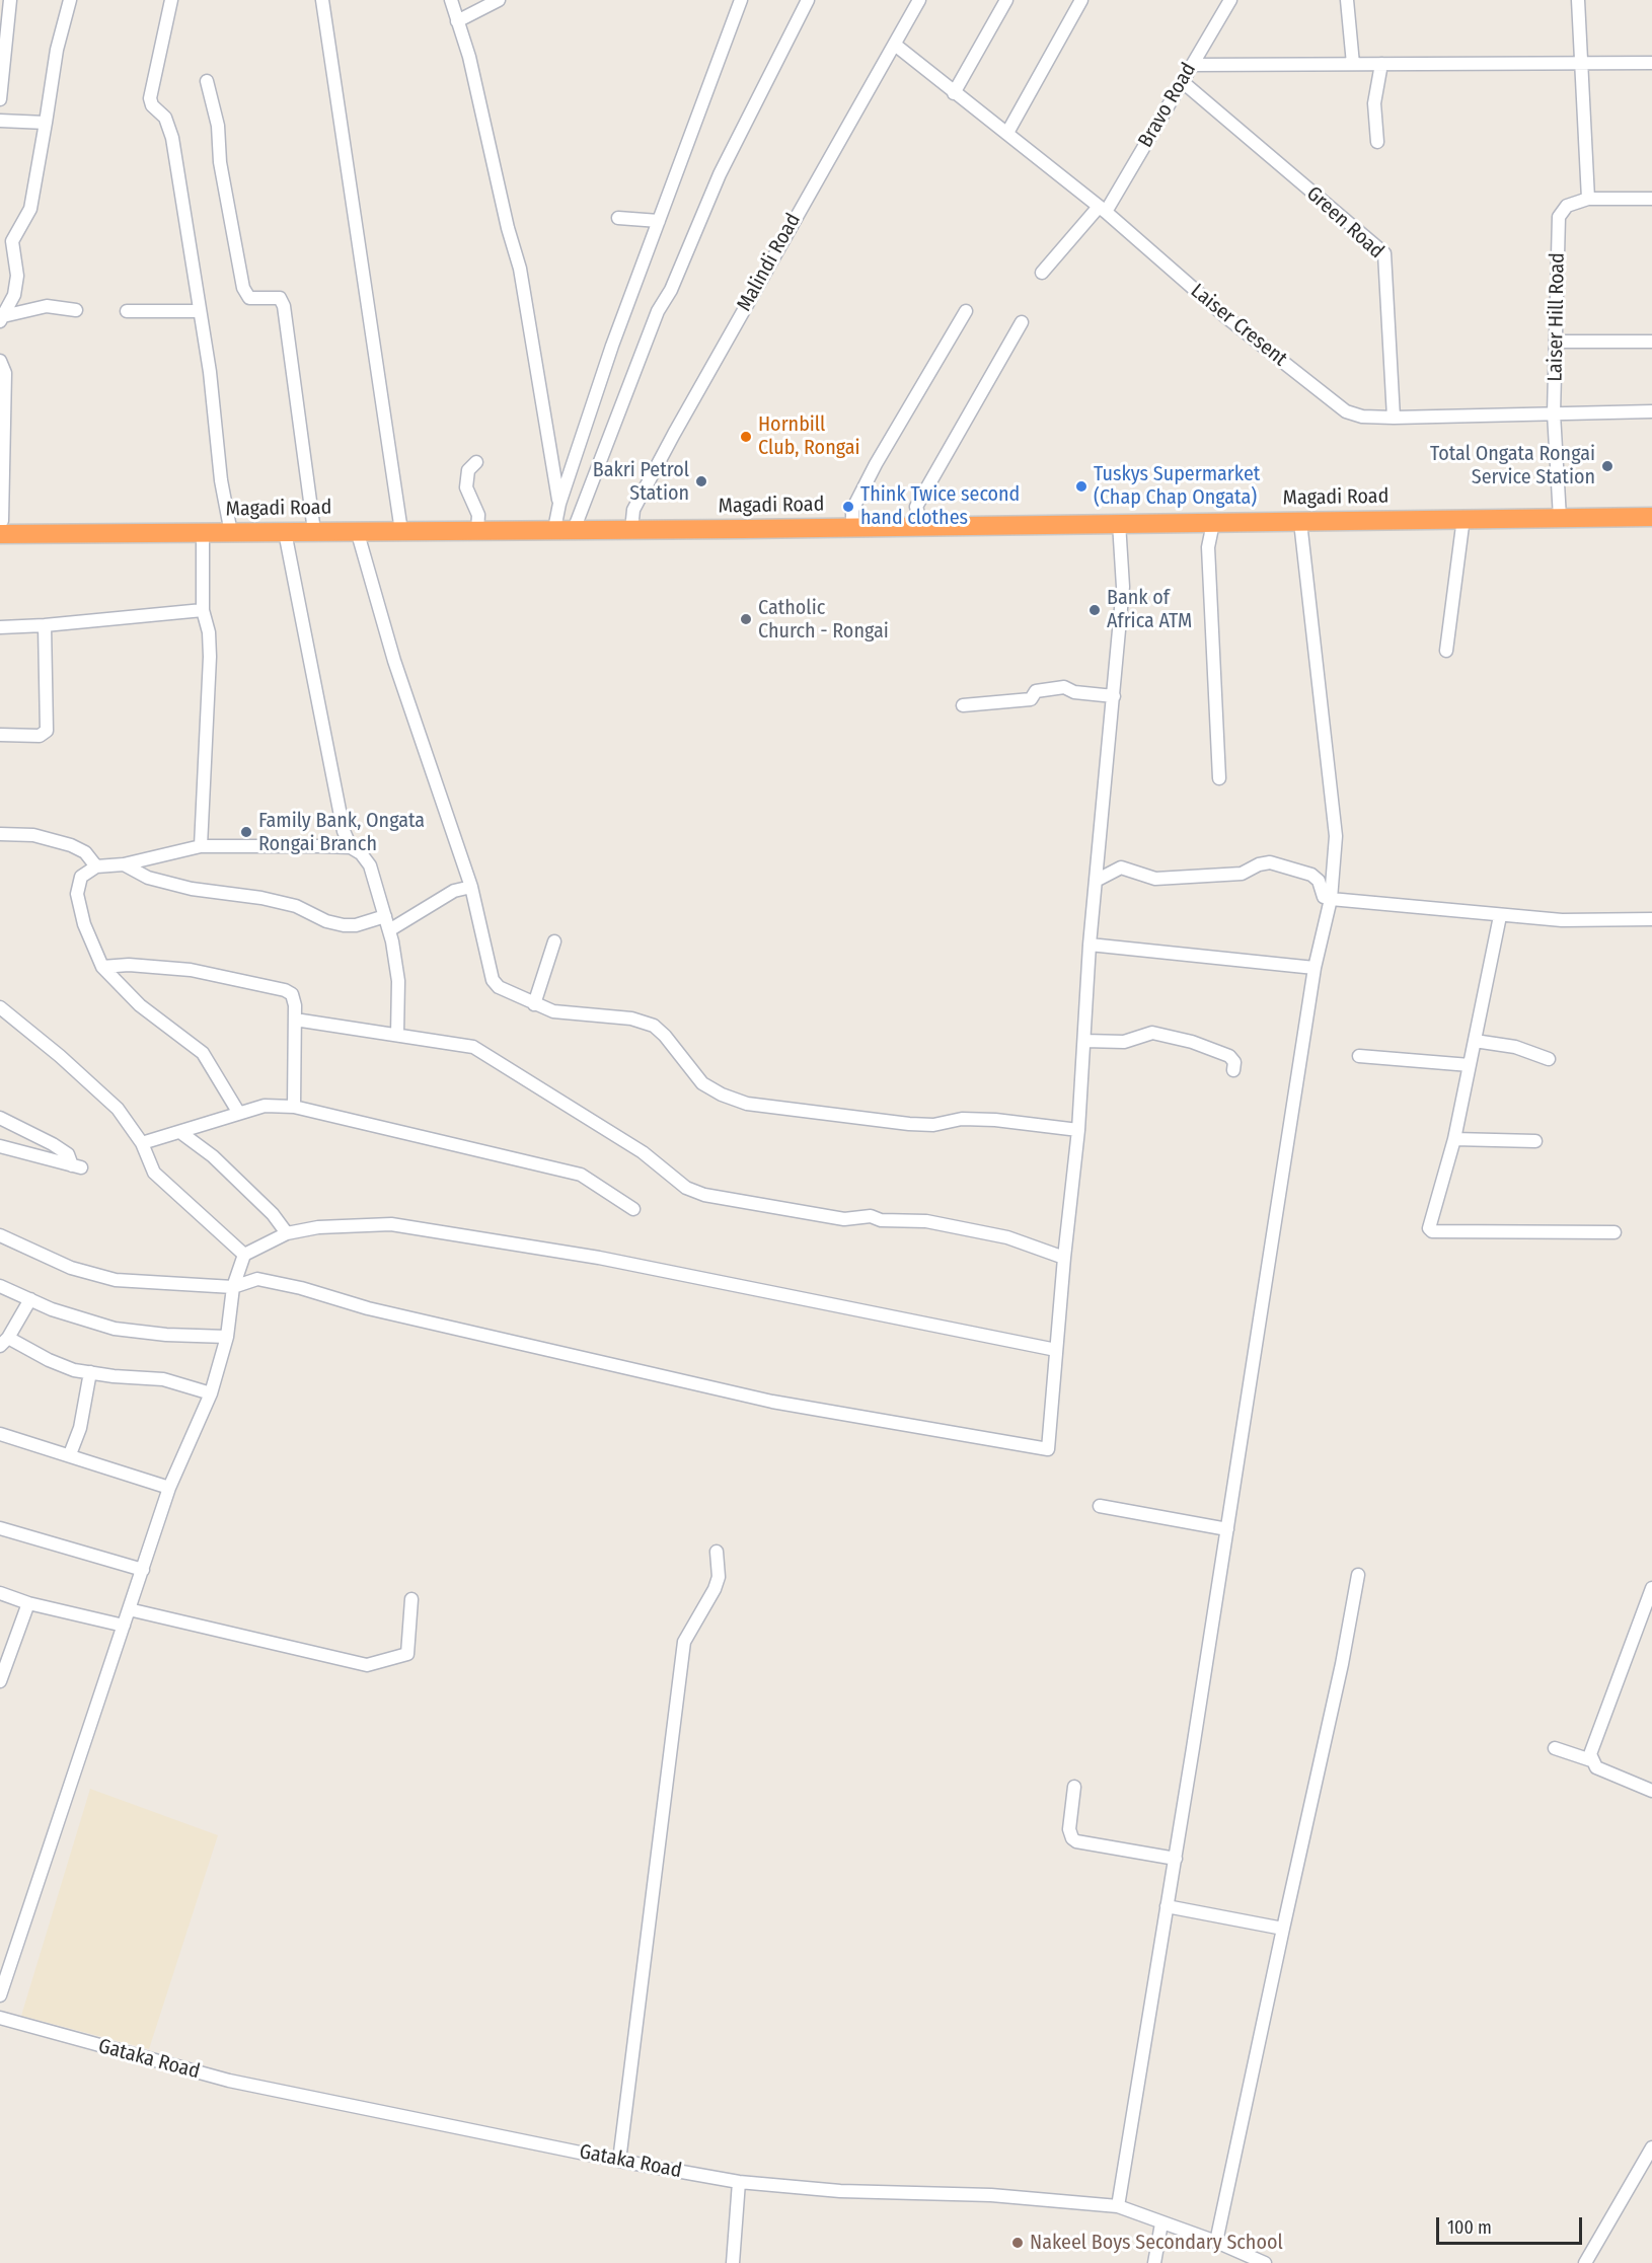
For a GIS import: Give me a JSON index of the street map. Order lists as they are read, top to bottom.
{
  "streets": {
    "highway": ["Magadi Road"],
    "street": [
      "Bravo Road",
      "Green Road",
      "Malindi Road",
      "Laiser Hill Road",
      "Laiser Cresent",
      "Gataka Road"
    ]
  },
  "crossings": [
    ["Bravo Road", "Green Road"],
    ["Bravo Road", "Laiser Cresent"],
    ["Green Road", "Laiser Cresent"],
    ["Malindi Road", "Laiser Cresent"],
    ["Malindi Road", "Magadi Road"],
    ["Laiser Hill Road", "Laiser Cresent"],
    ["Laiser Hill Road", "Magadi Road"]
  ],
  "places": [
    "Hornbill Club, Rongai",
    "Total Ongata Rongai Service Station",
    "Bakri Petrol Station",
    "Tuskys Supermarket (Chap Chap Ongata)",
    "Think Twice second hand clothes",
    "Bank of Africa ATM",
    "Catholic Church - Rongai",
    "Family Bank, Ongata Rongai Branch",
    "Nakeel Boys Secondary School"
  ],
  "scale_bar": "100 m"
}
